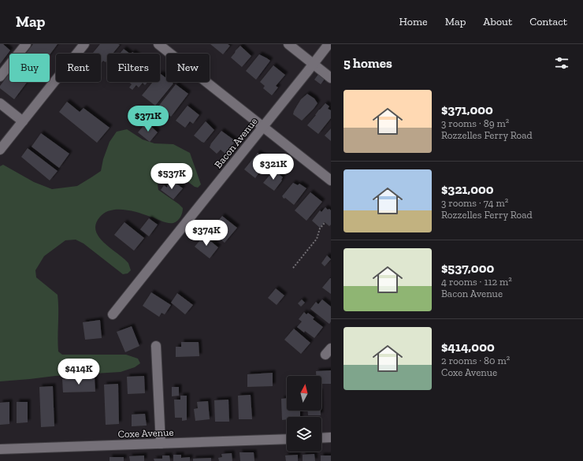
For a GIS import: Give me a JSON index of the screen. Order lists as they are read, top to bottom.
{
  "streets": {
    "street": ["Bacon Avenue", "Coxe Avenue"]
  },
  "north": "top",
  "page": {
    "header": "Map",
    "nav": [
      "Home",
      "Map",
      "About",
      "Contact"
    ],
    "heading": "5 homes",
    "chip": [
      "Buy",
      "Rent",
      "Filters",
      "New"
    ],
    "list": [
      {
        "name": "$371,000",
        "note": "3 rooms · 89 m² · Rozzelles Ferry Road"
      },
      {
        "name": "$321,000",
        "note": "3 rooms · 74 m² · Rozzelles Ferry Road"
      },
      {
        "name": "$537,000",
        "note": "4 rooms · 112 m² · Bacon Avenue"
      },
      {
        "name": "$414,000",
        "note": "2 rooms · 80 m² · Coxe Avenue"
      }
    ],
    "price": [
      "$371K",
      "$321K",
      "$537K",
      "$374K",
      "$414K"
    ]
  }
}
